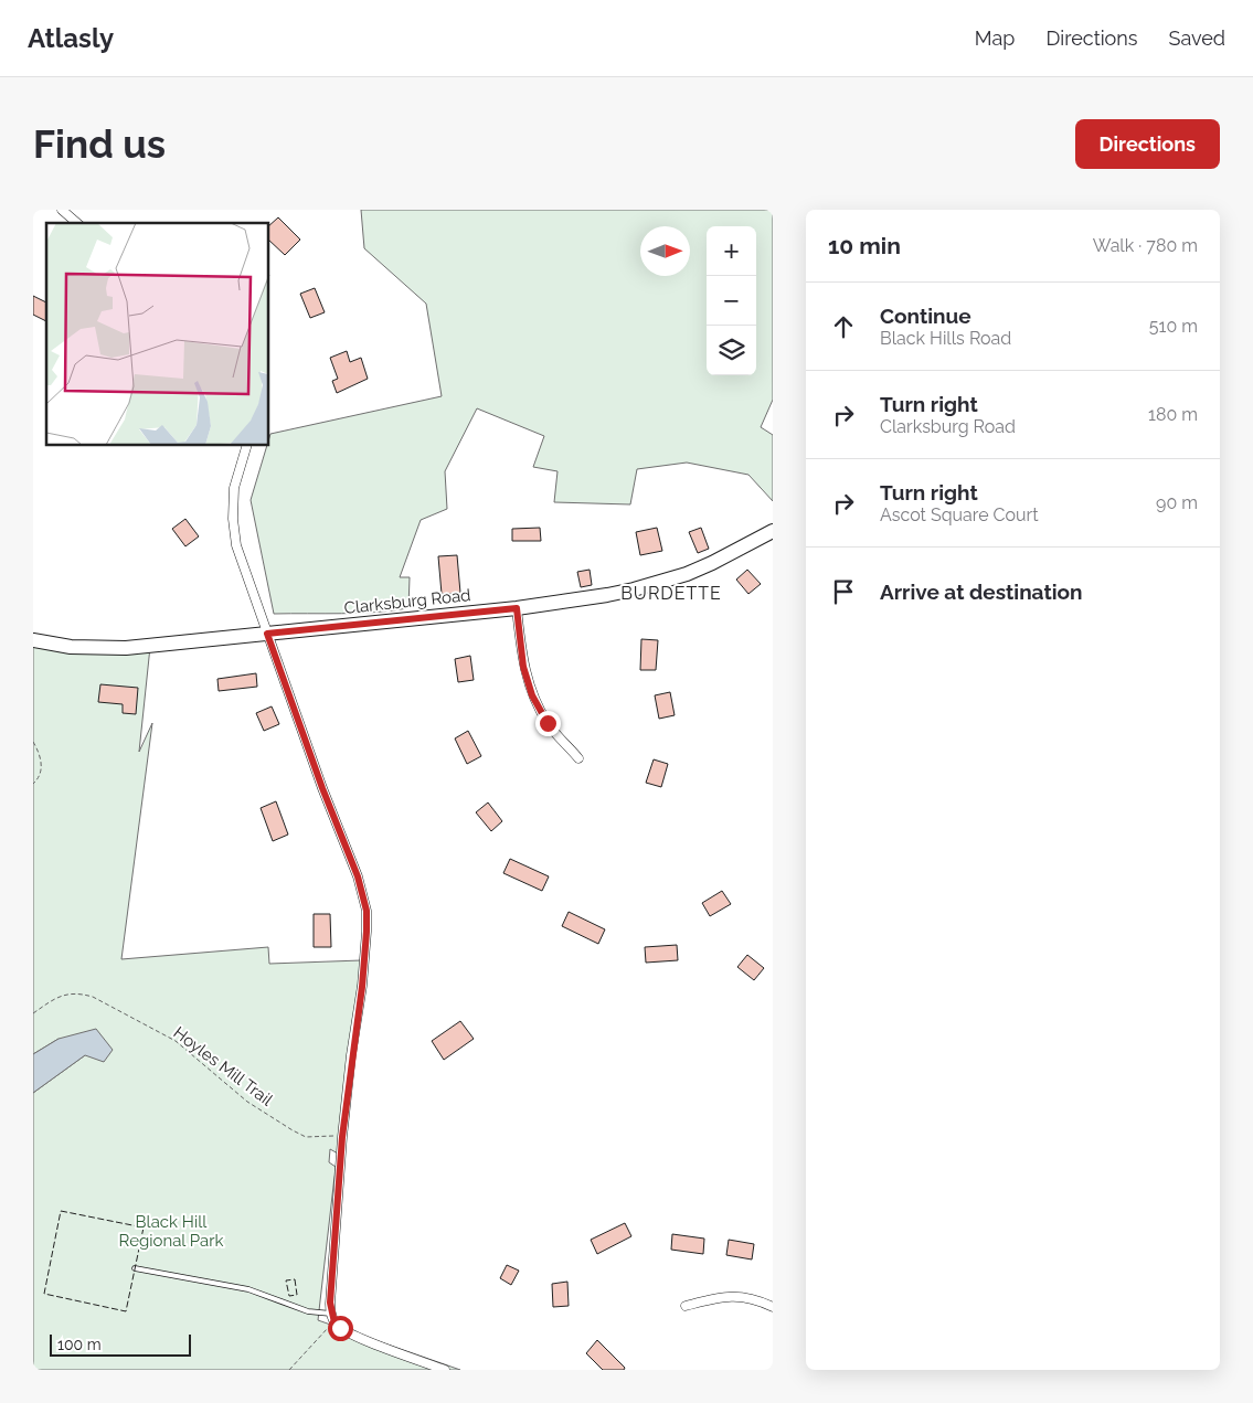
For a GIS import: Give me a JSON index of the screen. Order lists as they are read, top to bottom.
{
  "streets": {
    "main road": ["Clarksburg Road"],
    "path": ["Hoyles Mill Trail"]
  },
  "districts": ["BURDETTE"],
  "parks": ["Black Hill Regional Park"],
  "scale_bar": "100 m",
  "north": "right",
  "page": {
    "header": "Atlasly",
    "nav": ["Map", "Directions", "Saved"],
    "buttons": "Directions",
    "title": "Find us",
    "heading": ["10 min", "Walk · 780 m"],
    "map_buttons": ["+", "−"],
    "list": [
      ["Continue", "Black Hills Road", "510 m"],
      ["Turn right", "Clarksburg Road", "180 m"],
      ["Turn right", "Ascot Square Court", "90 m"],
      "Arrive at destination"
    ],
    "scale": "100 m"
  }
}
